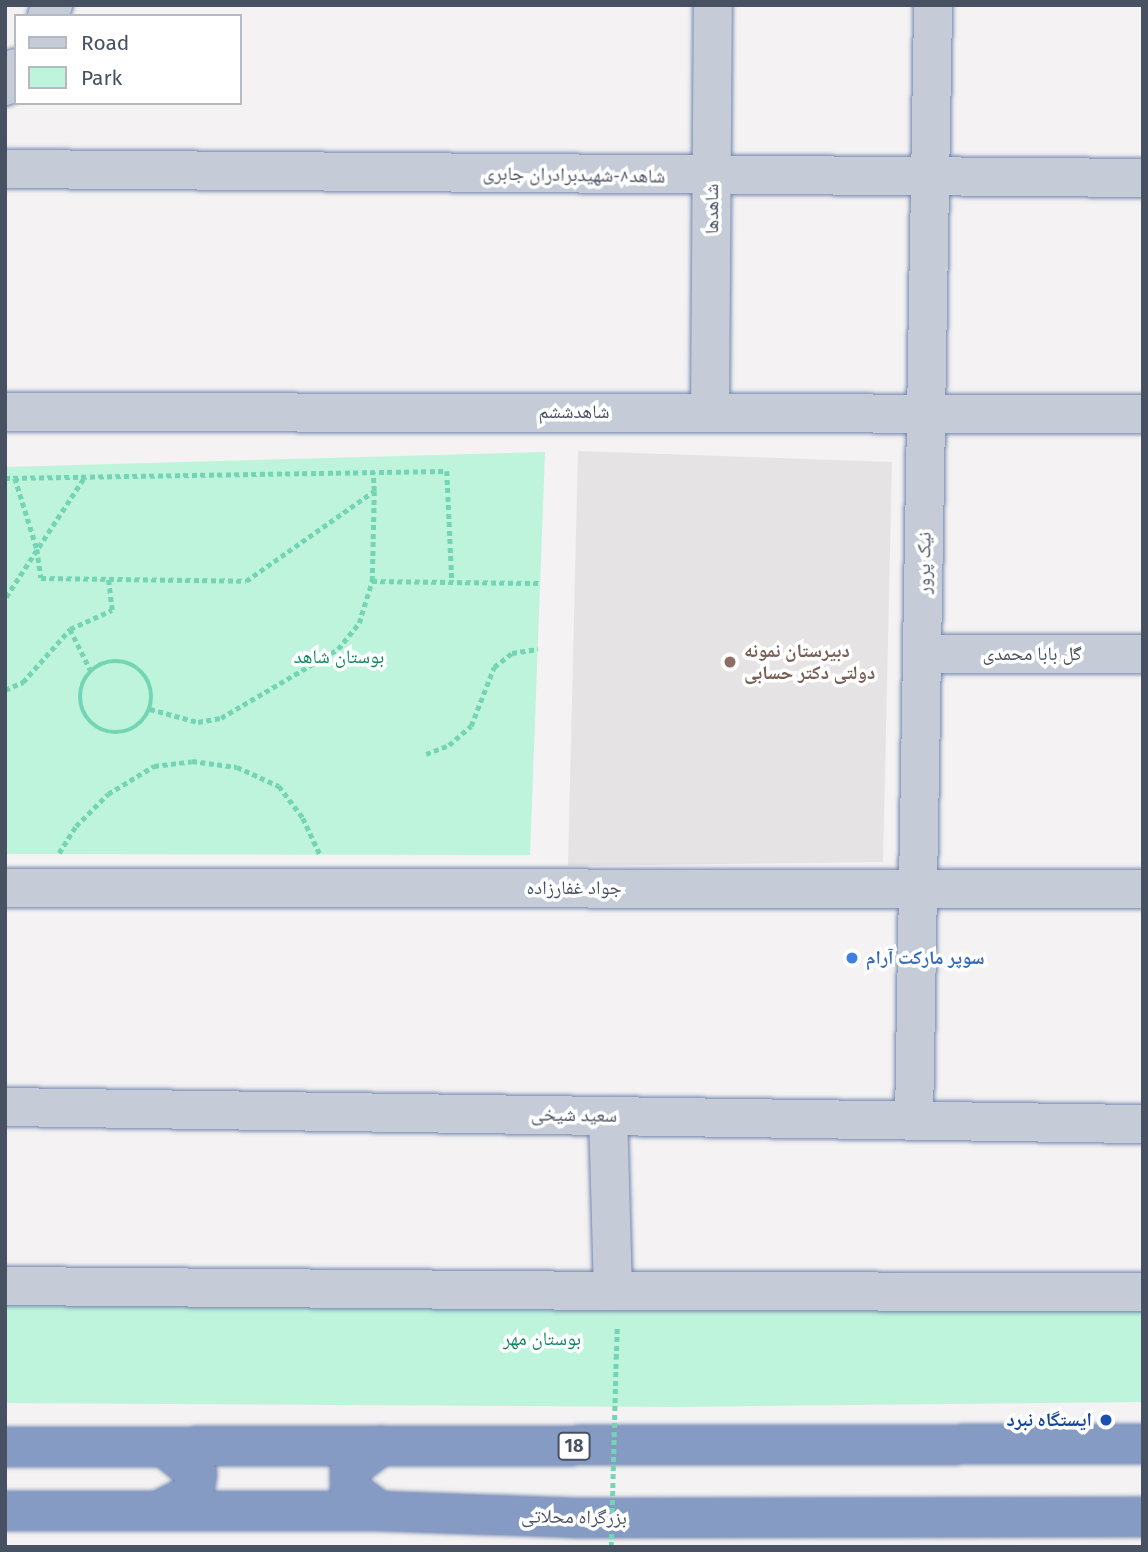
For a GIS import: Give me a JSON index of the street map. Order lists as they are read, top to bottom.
{
  "streets": {
    "highway": ["18", "بزرگراه محلاتی"],
    "street": [
      "شاهد۸-شهیدبرادران جابری",
      "شاهدها",
      "شاهدششم",
      "نیک پرور",
      "گل بابا محمدی",
      "جواد غفارزاده",
      "سعید شیخی"
    ]
  },
  "crossings": [
    ["شاهد۸-شهیدبرادران جابری", "شاهدها"],
    ["شاهد۸-شهیدبرادران جابری", "نیک پرور"],
    ["شاهدها", "شاهدششم"],
    ["شاهدششم", "نیک پرور"],
    ["نیک پرور", "گل بابا محمدی"],
    ["نیک پرور", "جواد غفارزاده"],
    ["نیک پرور", "سعید شیخی"]
  ],
  "parks": ["بوستان شاهد", "بوستان مهر"],
  "places": ["دبیرستان نمونه دولتی دکتر حسابی", "سوپر مارکت آرام", "ایستگاه نبرد"],
  "legend": ["Road", "Park"]
}
